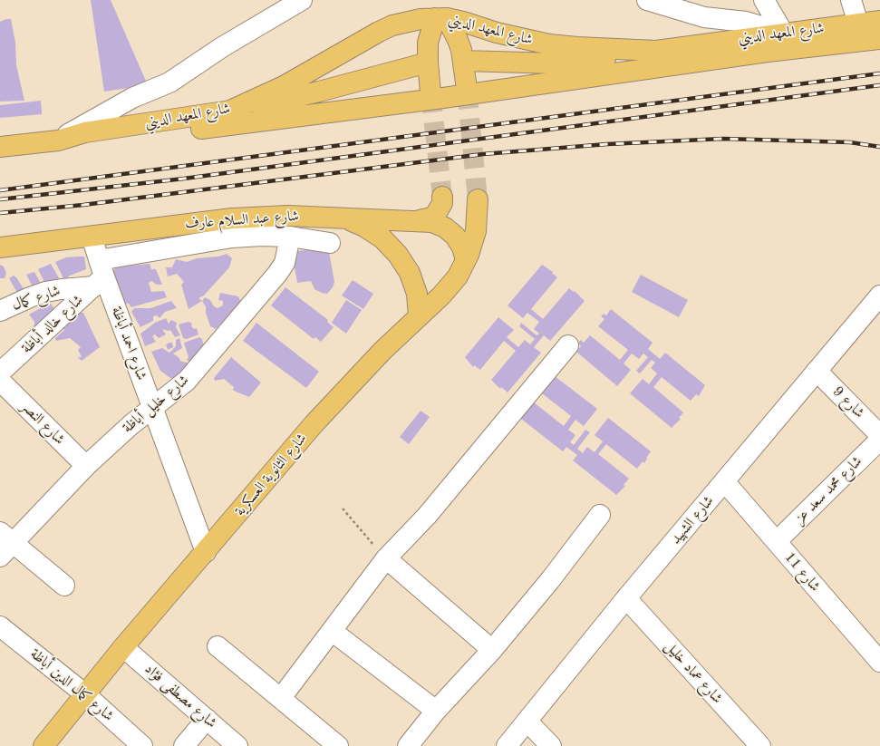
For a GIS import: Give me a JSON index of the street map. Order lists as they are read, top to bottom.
{
  "streets": {
    "main road": ["شارع المعهد الديني", "شارع عبد السلام عارف", "شارع الثانوية العسكرية"],
    "street": [
      "شارع كمال",
      "شارع خالد أباظة",
      "شارع احمد أباظة",
      "شارع 9",
      "شارع خليل أباظة",
      "شارع النصر",
      "شارع محمد سعد عز",
      "شارع الشهيد",
      "شارع 11",
      "شارع عماد خليل",
      "شارع كمال الدين أباظة",
      "شارع مصطفى فؤاد"
    ]
  },
  "crossings": [
    ["شارع عبد السلام عارف", "شارع كمال"],
    ["شارع عبد السلام عارف", "شارع خالد أباظة"],
    ["شارع عبد السلام عارف", "شارع احمد أباظة"],
    ["شارع عبد السلام عارف", "شارع خليل أباظة"],
    ["شارع عبد السلام عارف", "شارع الثانوية العسكرية"],
    ["شارع كمال", "شارع خالد أباظة"],
    ["شارع كمال", "شارع احمد أباظة"],
    ["شارع خالد أباظة", "شارع احمد أباظة"],
    ["شارع احمد أباظة", "شارع خليل أباظة"],
    ["شارع احمد أباظة", "شارع الثانوية العسكرية"],
    ["شارع 9", "شارع الشهيد"],
    ["شارع خليل أباظة", "شارع النصر"],
    ["شارع الثانوية العسكرية", "شارع كمال الدين أباظة"],
    ["شارع الثانوية العسكرية", "شارع مصطفى فؤاد"],
    ["شارع محمد سعد عز", "شارع 11"],
    ["شارع الشهيد", "شارع 11"],
    ["شارع الشهيد", "شارع عماد خليل"]
  ]
}
